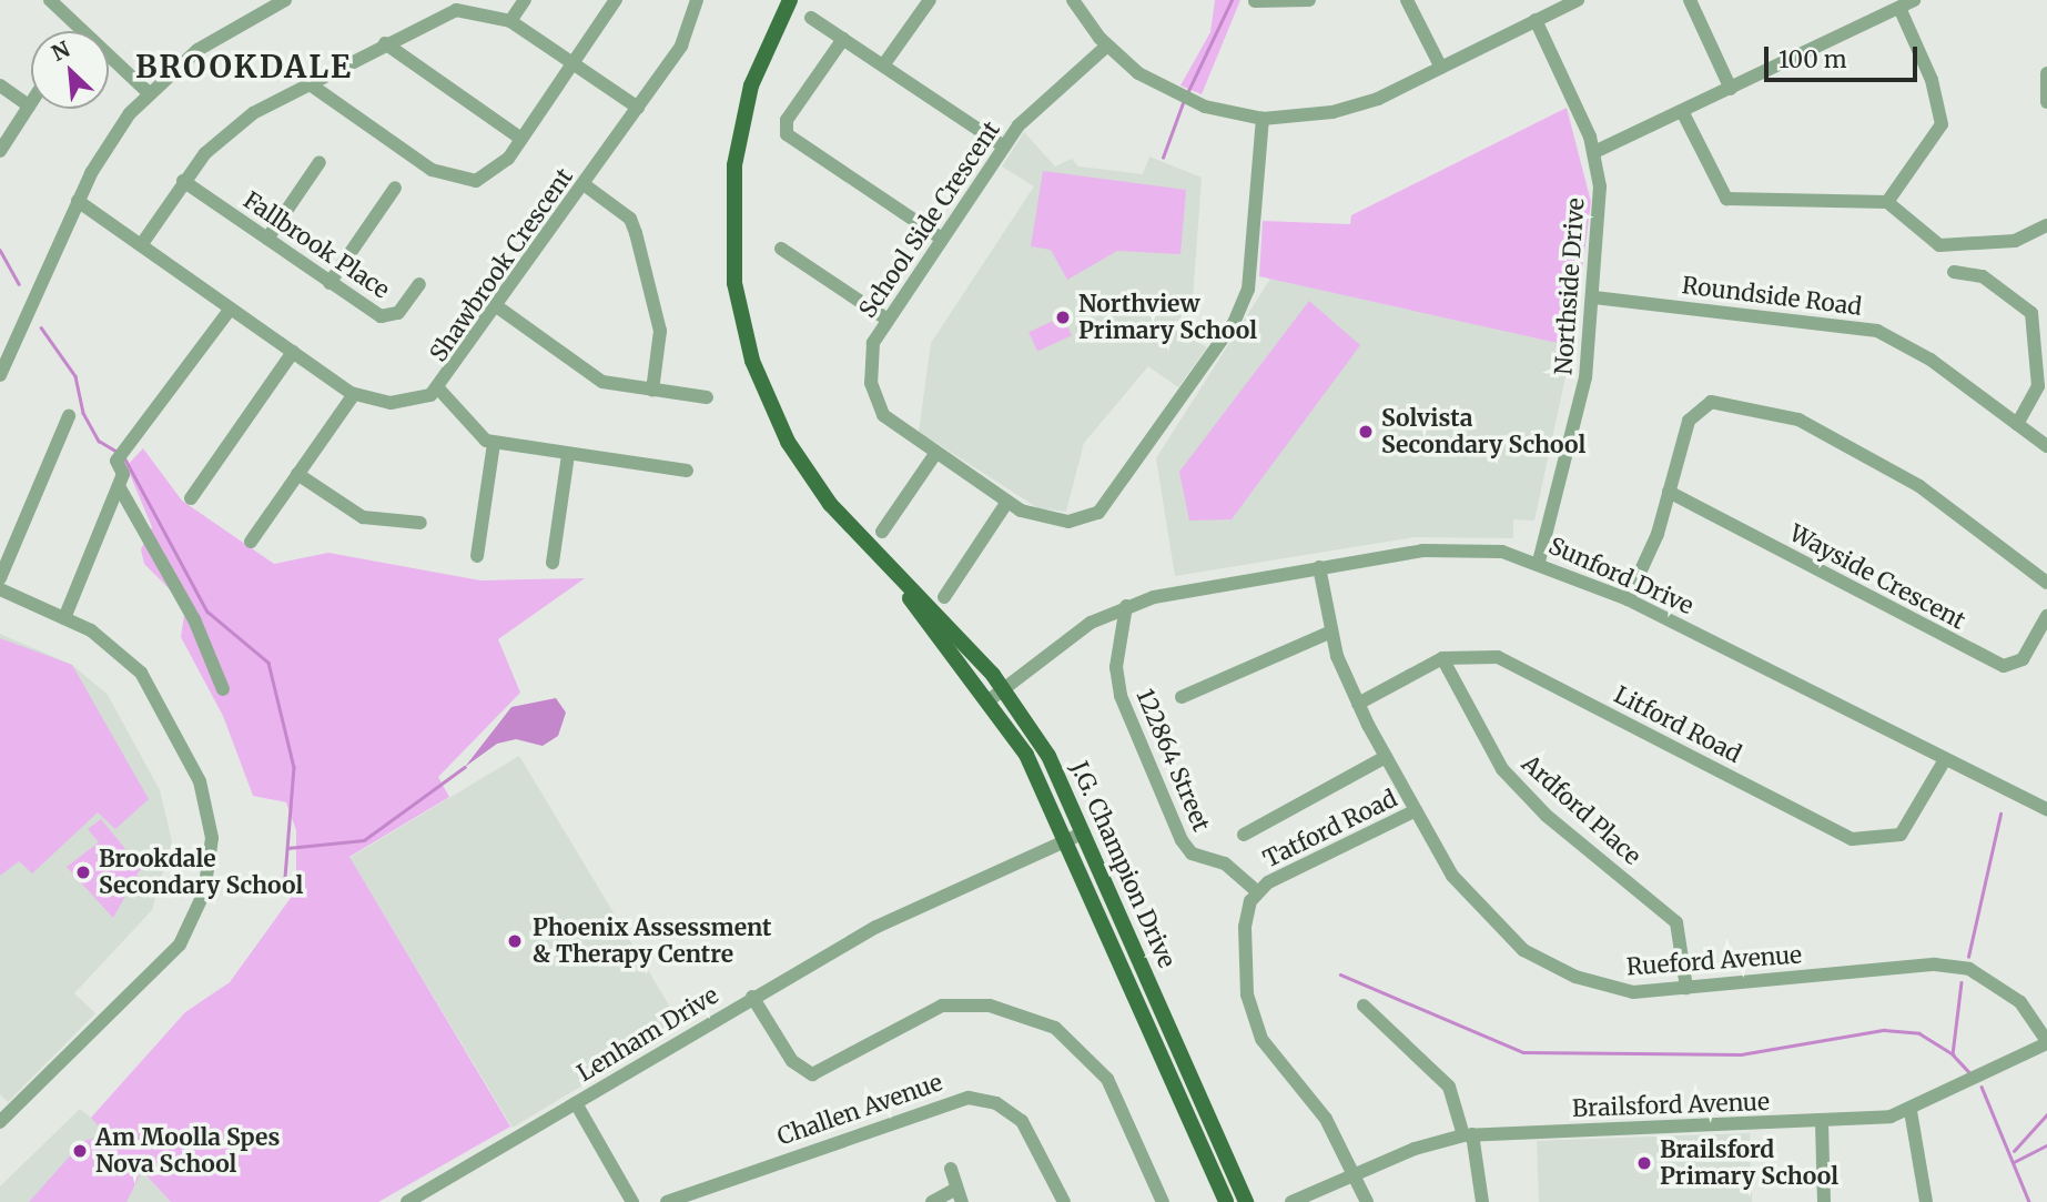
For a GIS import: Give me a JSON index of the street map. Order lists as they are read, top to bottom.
{
  "streets": {
    "main road": ["J.G. Champion Drive"],
    "street": [
      "School Side Crescent",
      "Fallbrook Place",
      "Shawbrook Crescent",
      "Northside Drive",
      "Roundside Road",
      "Sunford Drive",
      "Wayside Crescent",
      "Litford Road",
      "122864 Street",
      "Ardford Place",
      "Tatford Road",
      "Rueford Avenue",
      "Lenham Drive",
      "Brailsford Avenue",
      "Challen Avenue"
    ]
  },
  "crossings": [
    ["Northside Drive", "Roundside Road"],
    ["Northside Drive", "Sunford Drive"],
    ["Sunford Drive", "Litford Road"],
    ["Sunford Drive", "122864 Street"],
    ["Sunford Drive", "J.G. Champion Drive"],
    ["Sunford Drive", "Rueford Avenue"],
    ["Litford Road", "Ardford Place"],
    ["Litford Road", "Rueford Avenue"],
    ["122864 Street", "Tatford Road"],
    ["Ardford Place", "Rueford Avenue"],
    ["Tatford Road", "Rueford Avenue"],
    ["Tatford Road", "Brailsford Avenue"],
    ["J.G. Champion Drive", "Lenham Drive"],
    ["Rueford Avenue", "Brailsford Avenue"]
  ],
  "districts": ["BROOKDALE"],
  "places": [
    "Northview Primary School",
    "Solvista Secondary School",
    "Brookdale Secondary School",
    "Phoenix Assessment & Therapy Centre",
    "Am Moolla Spes Nova School",
    "Brailsford Primary School"
  ],
  "scale_bar": "100 m",
  "north": "top left"
}
